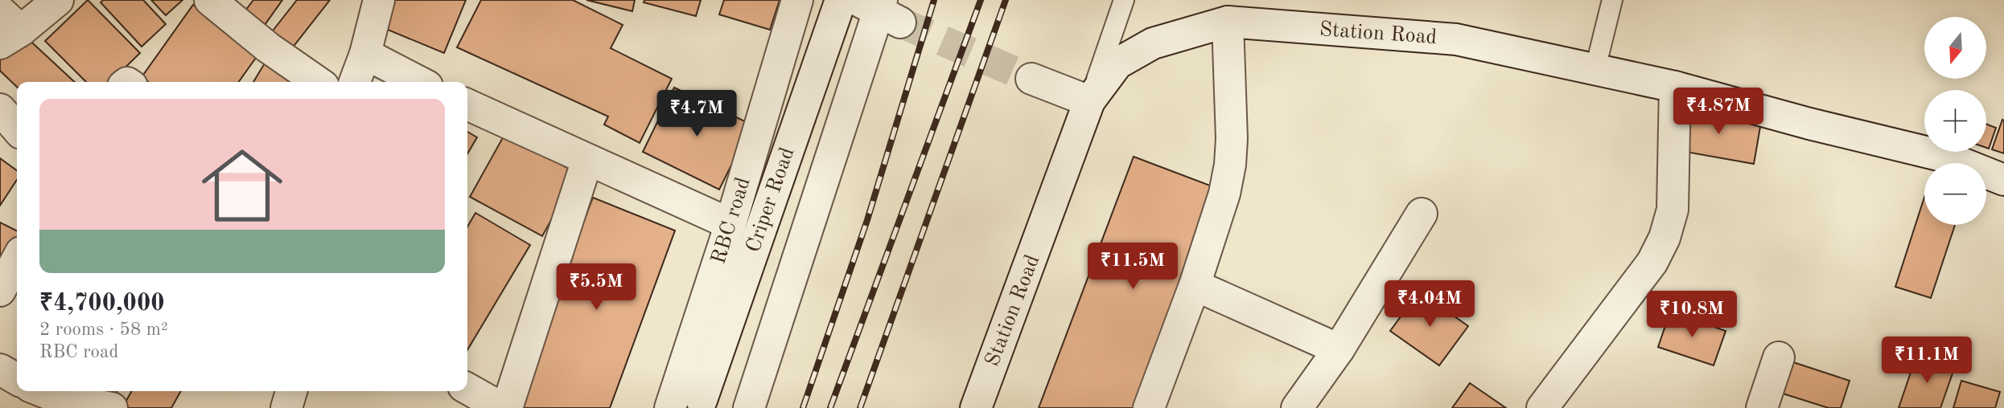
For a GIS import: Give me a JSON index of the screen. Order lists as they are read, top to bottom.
{
  "streets": {
    "street": ["Station Road", "Criper Road", "RBC road"]
  },
  "north": "bottom",
  "page": {
    "map_buttons": ["+", "−"],
    "list": [
      {
        "name": "₹4,700,000",
        "note": "2 rooms · 58 m² · RBC road"
      }
    ],
    "price": [
      "₹4.87M",
      "₹4.7M",
      "₹11.5M",
      "₹5.5M",
      "₹4.04M",
      "₹10.8M",
      "₹11.1M"
    ]
  }
}
